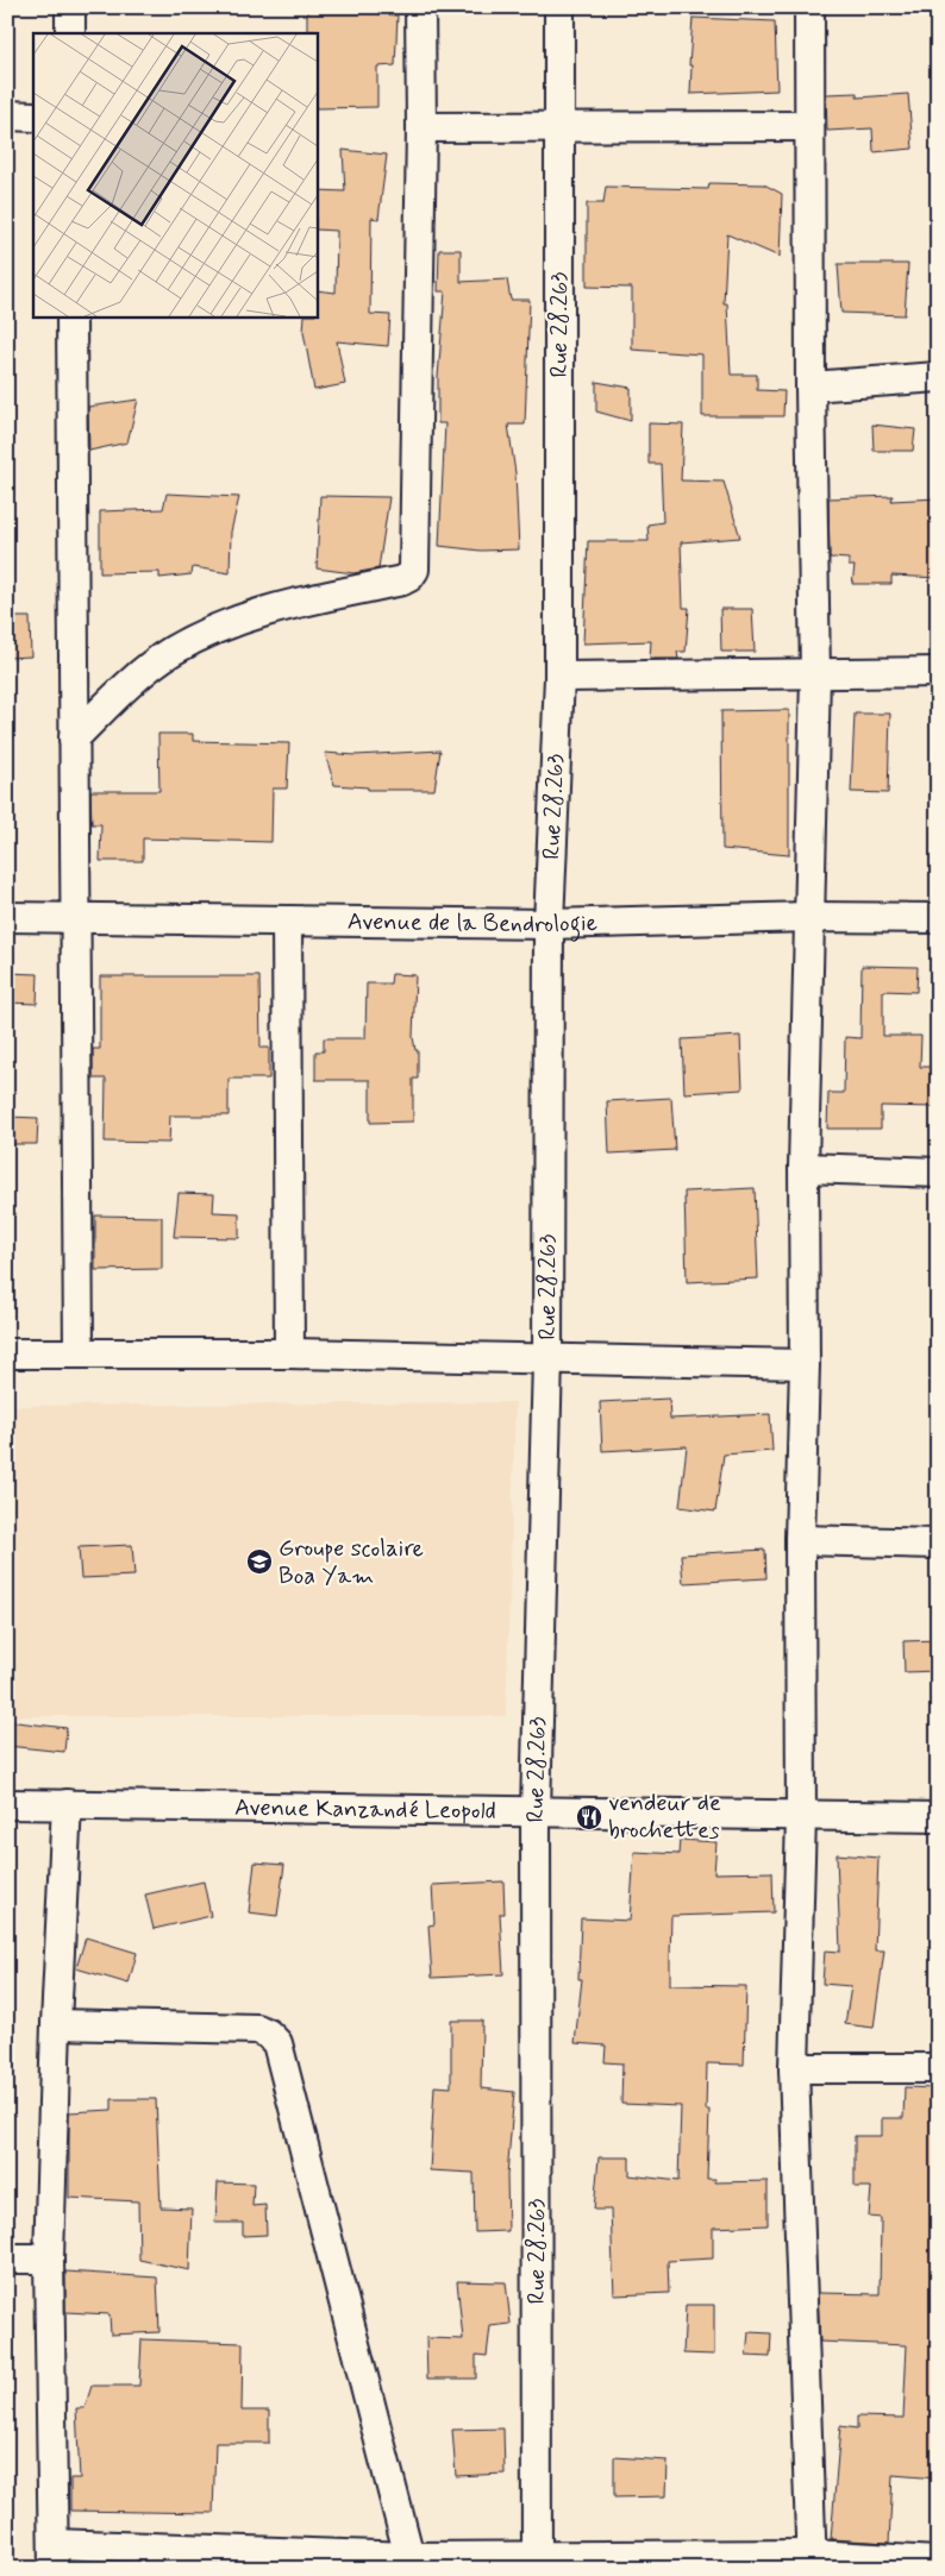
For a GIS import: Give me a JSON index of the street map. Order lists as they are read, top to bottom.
{
  "streets": {
    "street": ["Rue 28.263", "Avenue de la Bendrologie", "Avenue Kanzandé Leopold"]
  },
  "crossings": [
    ["Rue 28.263", "Avenue de la Bendrologie"],
    ["Rue 28.263", "Avenue Kanzandé Leopold"]
  ],
  "places": {
    "school or university": ["Groupe scolaire Boa Yam"],
    "restaurant": ["vendeur de brochettes"]
  }
}
